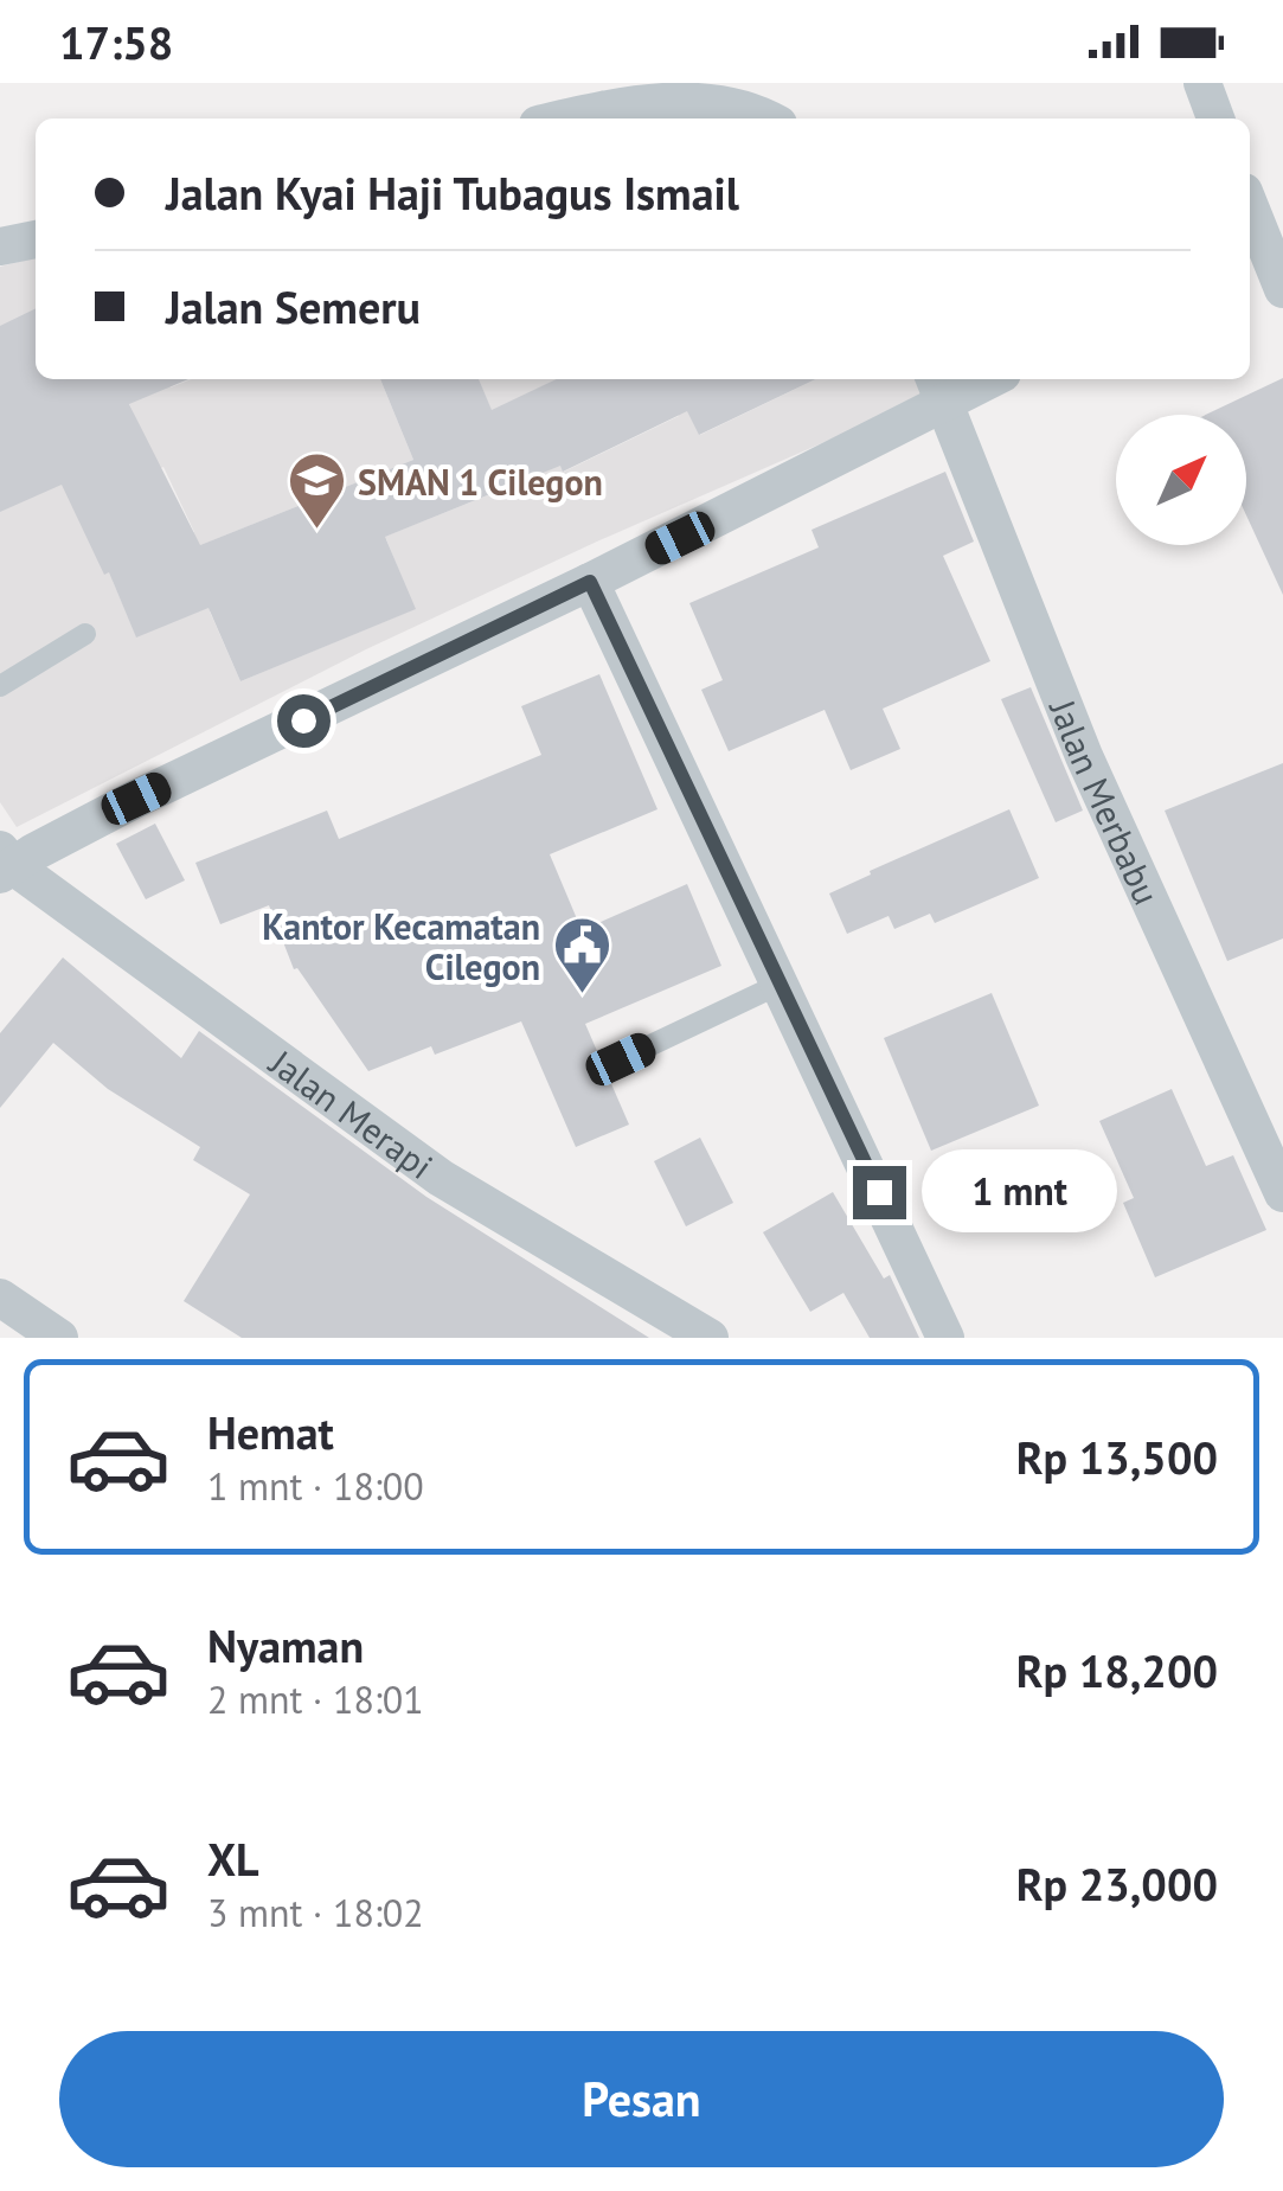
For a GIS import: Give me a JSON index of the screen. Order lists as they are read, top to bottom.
{
  "streets": {
    "street": ["Jalan Merbabu", "Jalan Merapi"]
  },
  "places": {
    "school or university": ["SMAN 1 Cilegon"],
    "public building": ["Kantor Kecamatan Cilegon"]
  },
  "north": "top right",
  "page": {
    "status": "17:58",
    "banner": ["Jalan Kyai Haji Tubagus Ismail", "Jalan Semeru"],
    "bubble": "1 mnt",
    "list": [
      {
        "name": "Hemat",
        "note": "1 mnt · 18:00",
        "value": "Rp 13,500"
      },
      {
        "name": "Nyaman",
        "note": "2 mnt · 18:01",
        "value": "Rp 18,200"
      },
      {
        "name": "XL",
        "note": "3 mnt · 18:02",
        "value": "Rp 23,000"
      }
    ],
    "buttons": "Pesan"
  }
}
